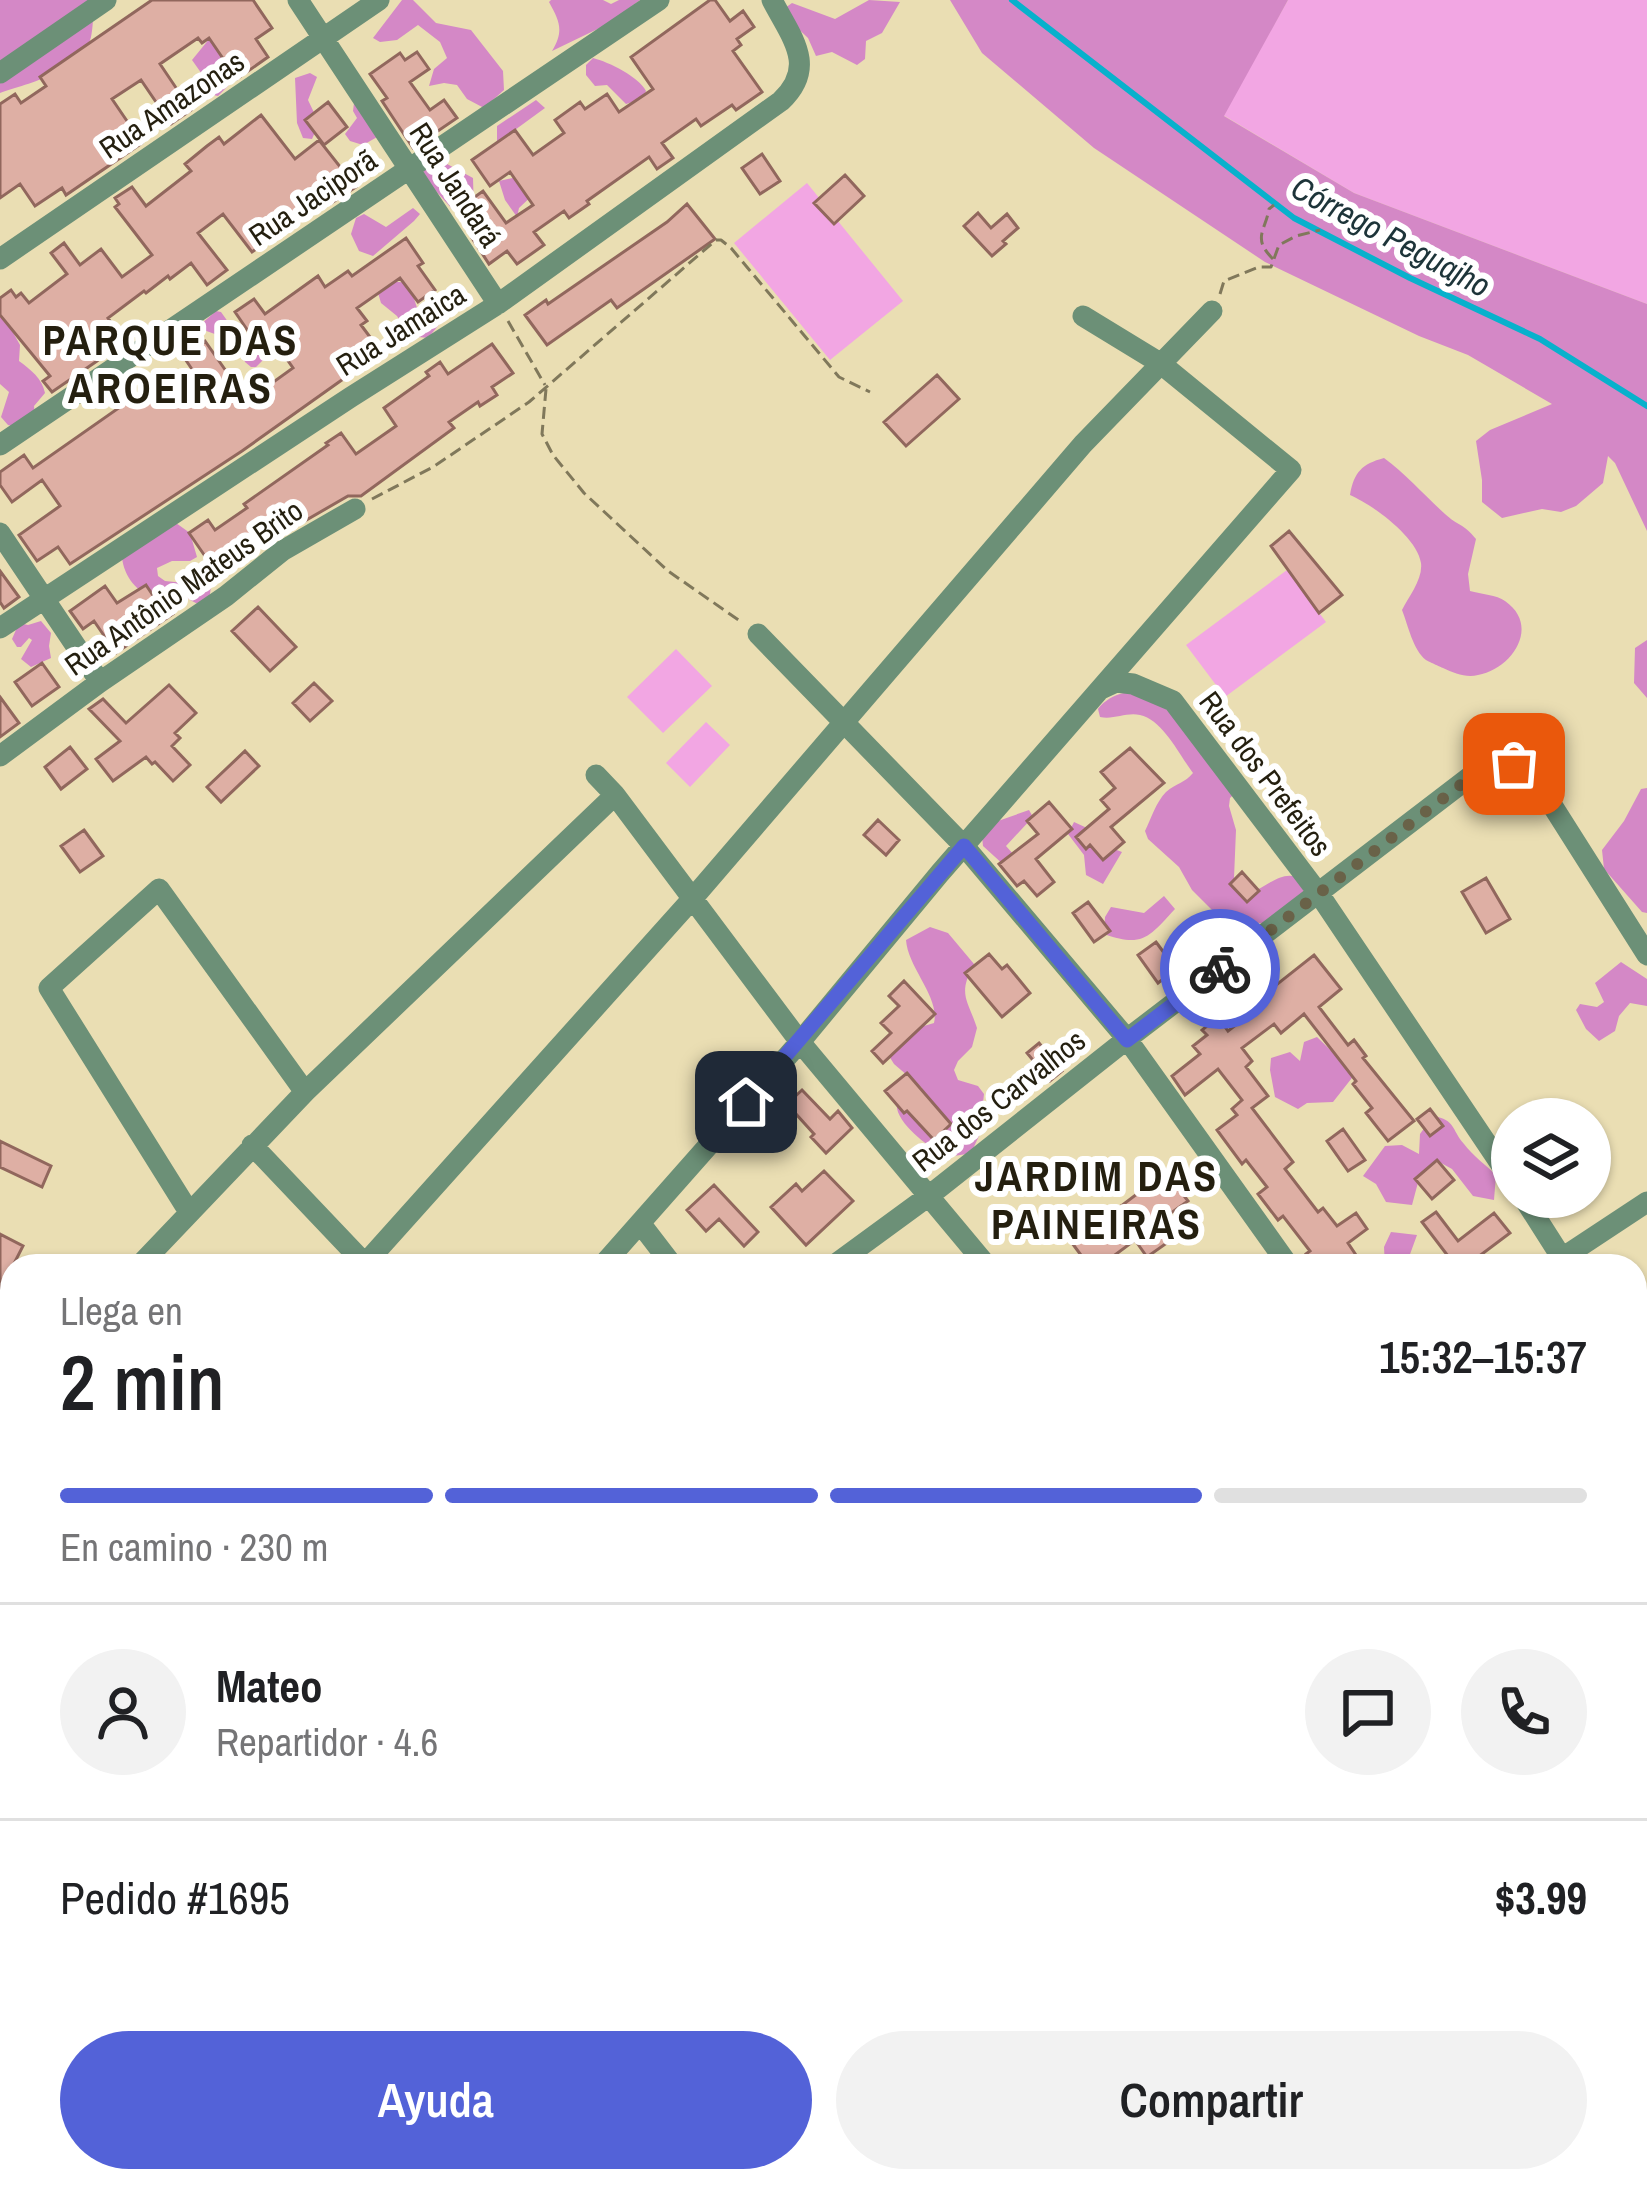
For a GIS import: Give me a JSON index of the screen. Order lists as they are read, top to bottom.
{
  "streets": {
    "street": [
      "Rua Amazonas",
      "Rua Jandará",
      "Rua Jaciporã",
      "Rua Jamaica",
      "Rua Antônio Mateus Brito",
      "Rua dos Prefeitos",
      "Rua dos Carvalhos"
    ]
  },
  "crossings": [
    ["Rua Amazonas", "Rua Jandará"],
    ["Rua Jandará", "Rua Jaciporã"],
    ["Rua Jandará", "Rua Jamaica"],
    ["Rua dos Prefeitos", "Rua dos Carvalhos"]
  ],
  "districts": ["PARQUE DAS AROEIRAS", "JARDIM DAS PAINEIRAS"],
  "water": ["Córrego Peguajho"],
  "page": {
    "heading": ["2 min", "Llega en", "15:32–15:37"],
    "panel": [
      "Mateo",
      "Repartidor · 4.6",
      "Pedido #1695",
      "$3.99"
    ],
    "bar": "En camino · 230 m",
    "buttons": ["Ayuda", "Compartir"]
  }
}
